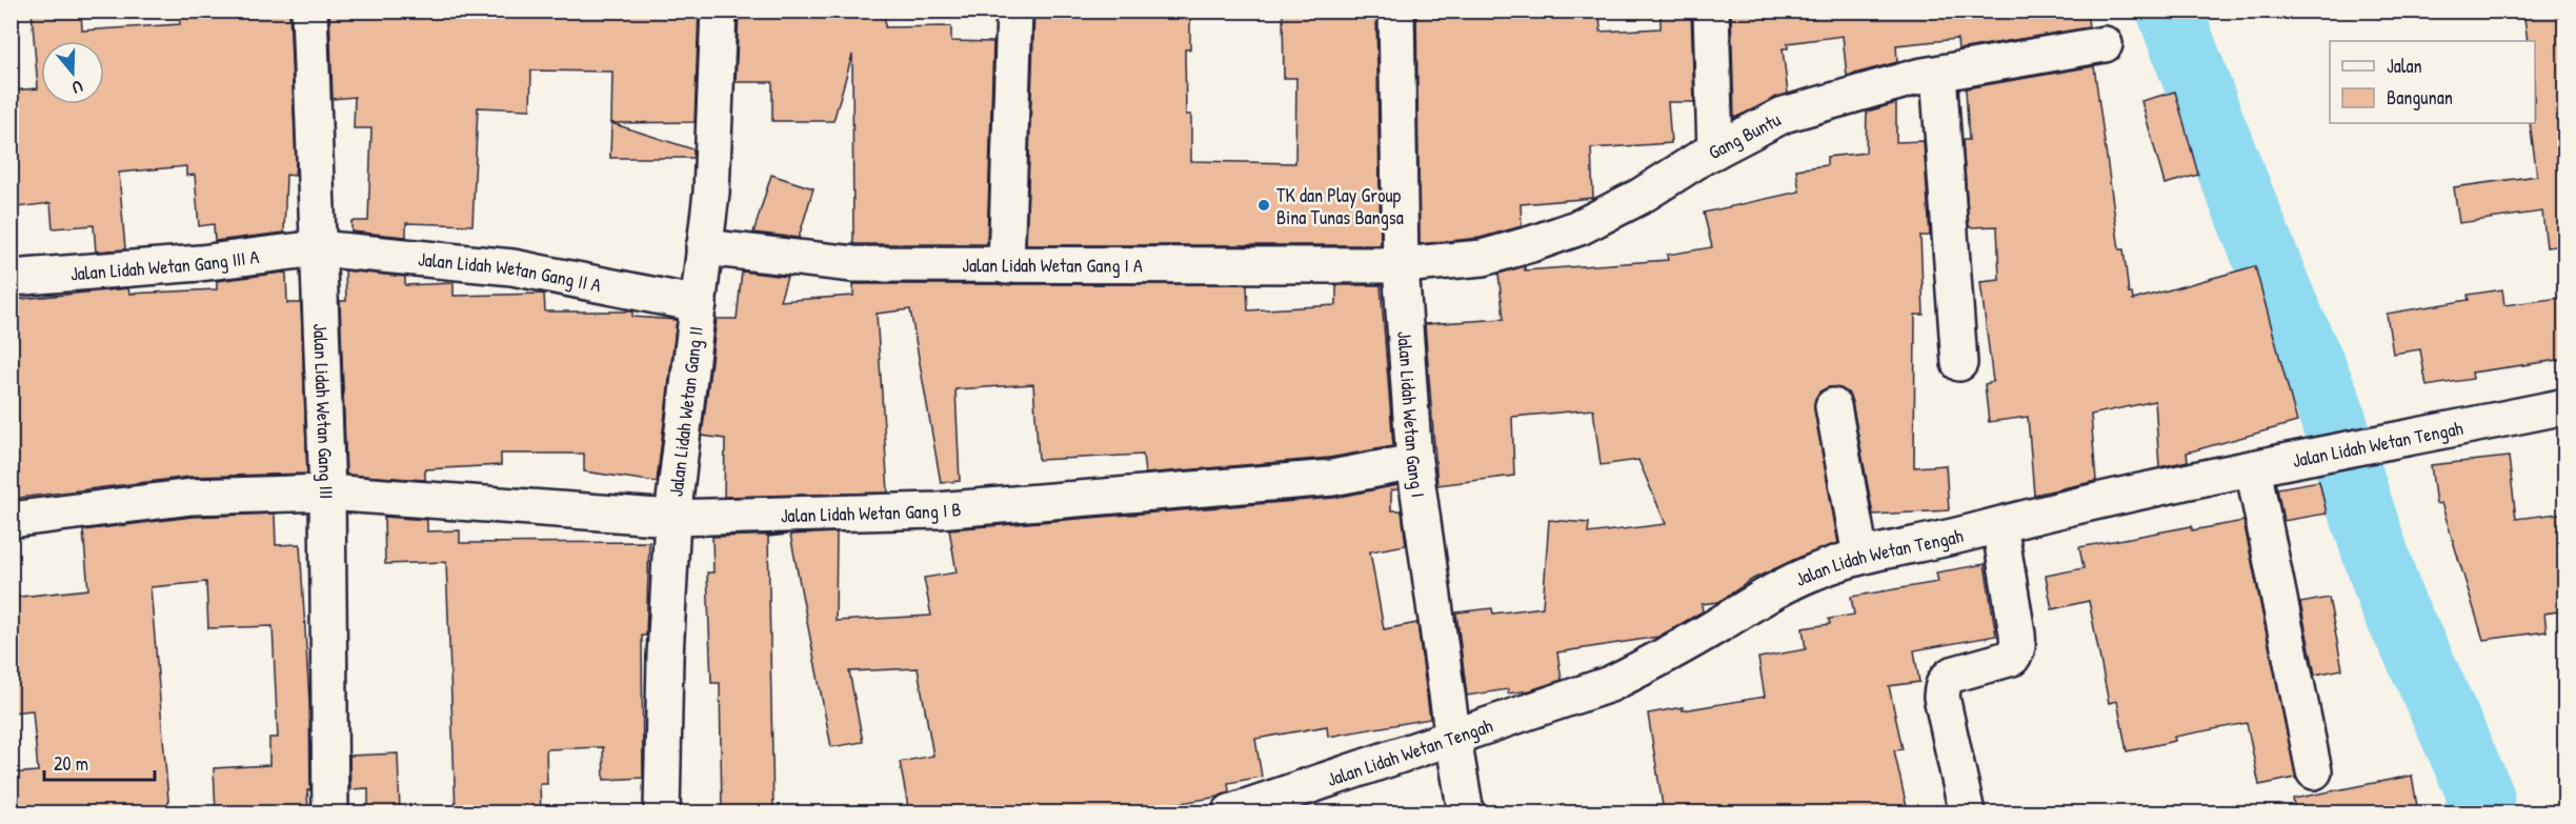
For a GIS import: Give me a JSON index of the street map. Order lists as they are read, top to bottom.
{
  "streets": {
    "street": [
      "Gang Buntu",
      "Jalan Lidah Wetan Gang III A",
      "Jalan Lidah Wetan Gang I A",
      "Jalan Lidah Wetan Gang II A",
      "Jalan Lidah Wetan Gang III",
      "Jalan Lidah Wetan Gang II",
      "Jalan Lidah Wetan Gang I",
      "Jalan Lidah Wetan Tengah",
      "Jalan Lidah Wetan Gang I B"
    ]
  },
  "crossings": [
    ["Gang Buntu", "Jalan Lidah Wetan Gang I A"],
    ["Gang Buntu", "Jalan Lidah Wetan Gang I"],
    ["Jalan Lidah Wetan Gang III A", "Jalan Lidah Wetan Gang II A"],
    ["Jalan Lidah Wetan Gang III A", "Jalan Lidah Wetan Gang III"],
    ["Jalan Lidah Wetan Gang I A", "Jalan Lidah Wetan Gang II"],
    ["Jalan Lidah Wetan Gang I A", "Jalan Lidah Wetan Gang I"],
    ["Jalan Lidah Wetan Gang II A", "Jalan Lidah Wetan Gang III"],
    ["Jalan Lidah Wetan Gang II A", "Jalan Lidah Wetan Gang II"],
    ["Jalan Lidah Wetan Gang III", "Jalan Lidah Wetan Gang I B"],
    ["Jalan Lidah Wetan Gang II", "Jalan Lidah Wetan Gang I B"],
    ["Jalan Lidah Wetan Gang I", "Jalan Lidah Wetan Tengah"],
    ["Jalan Lidah Wetan Gang I", "Jalan Lidah Wetan Gang I B"]
  ],
  "places": ["TK dan Play Group Bina Tunas Bangsa"],
  "legend": ["Jalan", "Bangunan"],
  "scale_bar": "20 m",
  "north": "bottom"
}
